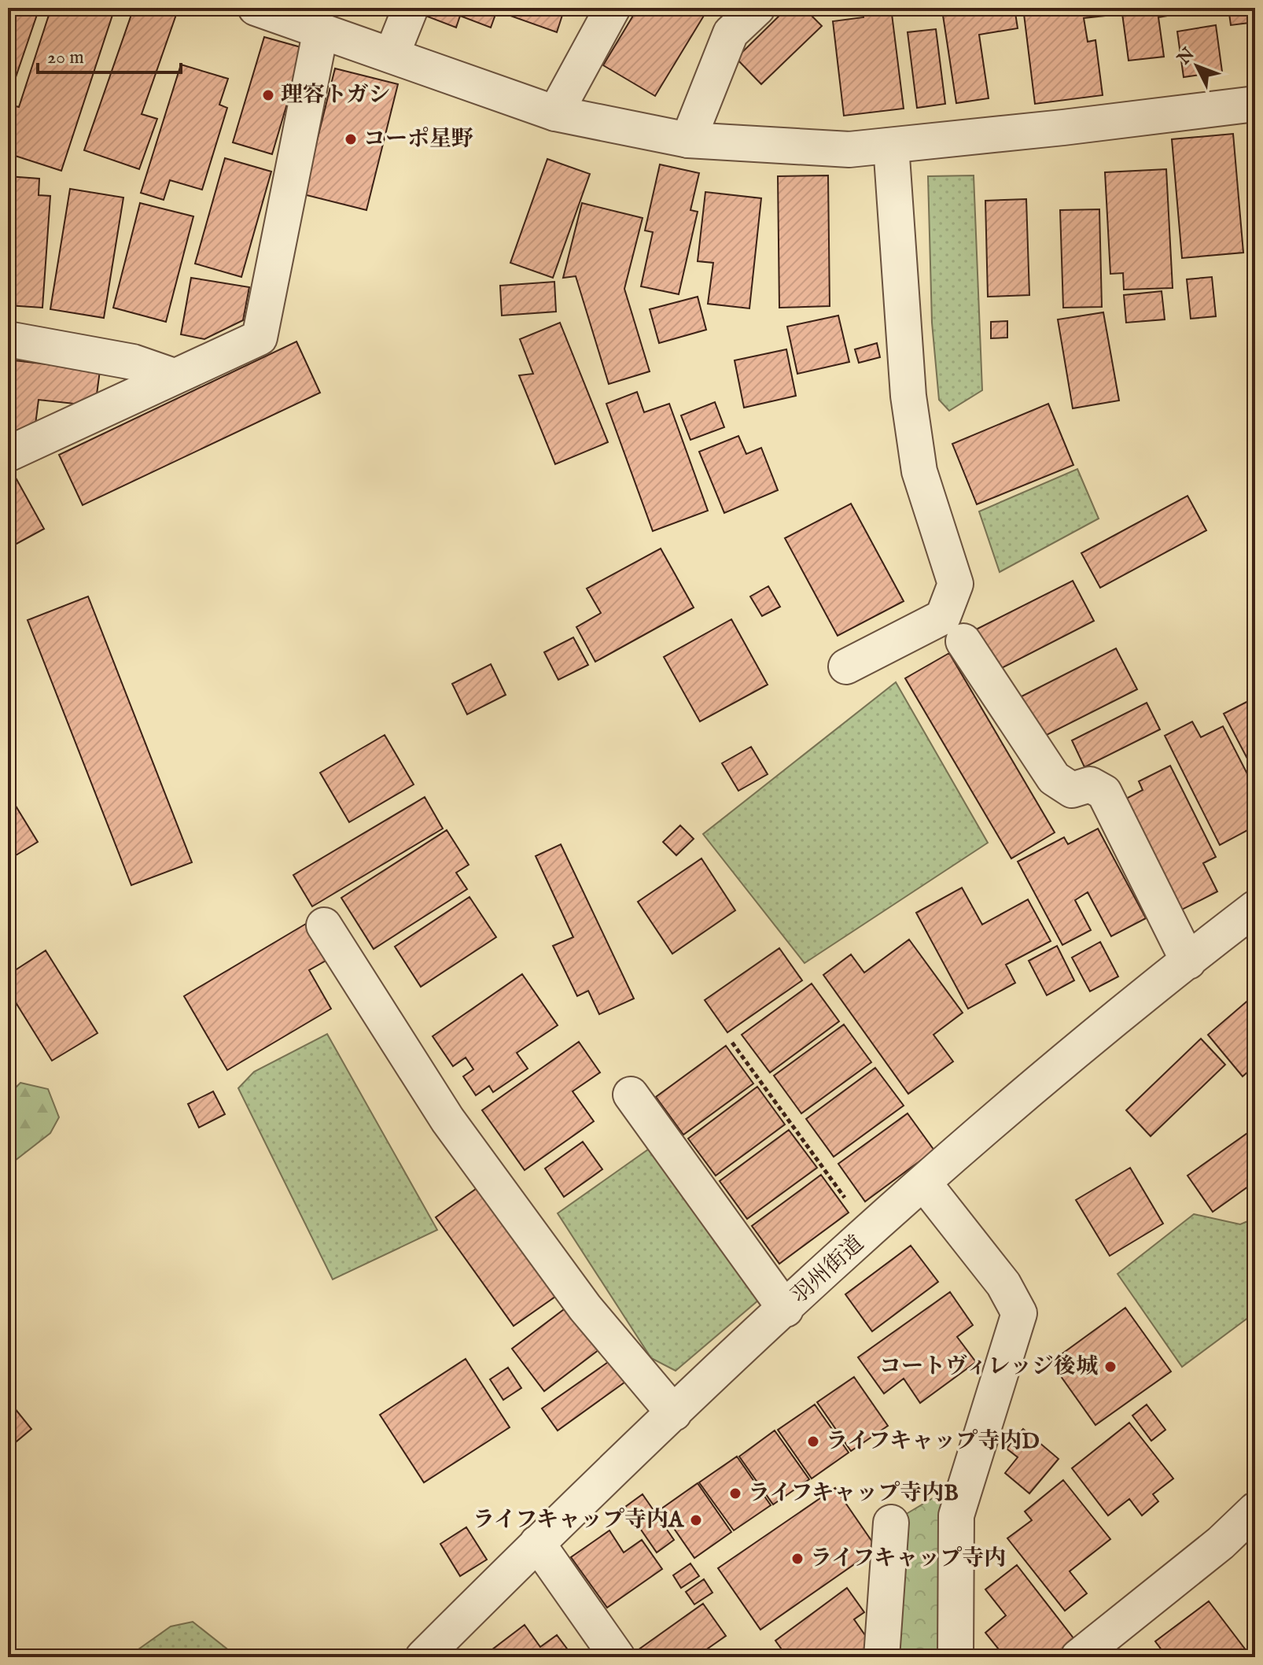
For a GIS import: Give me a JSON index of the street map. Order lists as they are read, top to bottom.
{
  "streets": {
    "street": ["羽州街道"]
  },
  "places": [
    "理容トガシ",
    "コーポ星野",
    "コートヴィレッジ後城",
    "ライフキャップ寺内D",
    "ライフキャップ寺内B",
    "ライフキャップ寺内A",
    "ライフキャップ寺内"
  ],
  "scale_bar": "20 m",
  "north": "top left"
}
